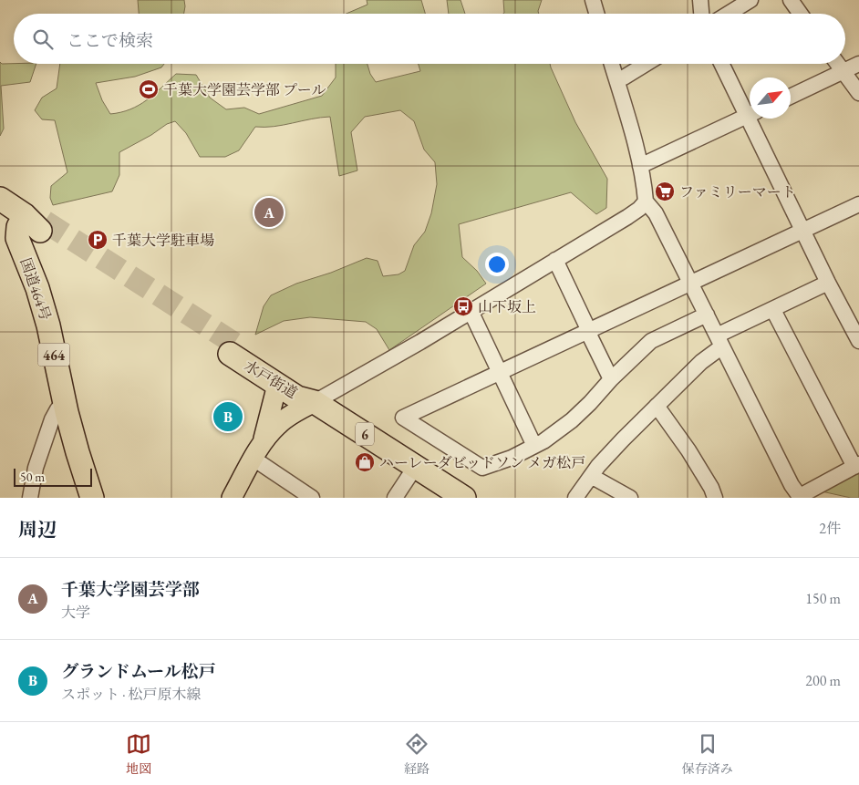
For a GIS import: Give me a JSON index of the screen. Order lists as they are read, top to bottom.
{
  "streets": {
    "highway": [
      "国道464号",
      "464",
      "水戸街道",
      "6"
    ]
  },
  "places": {
    "sports": ["千葉大学園芸学部 プール"],
    "supermarket": ["ファミリーマート"],
    "parking": ["千葉大学駐車場"],
    "bus stop": ["山下坂上"],
    "shop": ["ハーレーダビッドソン メガ松戸"]
  },
  "scale_bar": "50 m",
  "north": "top right",
  "page": {
    "search": "ここで検索",
    "pins": ["A", "B"],
    "scale": "50 m",
    "heading": ["周辺", "2件"],
    "list": [
      {
        "mark": "A",
        "name": "千葉大学園芸学部",
        "note": "大学",
        "value": "150 m"
      },
      {
        "mark": "B",
        "name": "グランドムール松戸",
        "note": "スポット · 松戸原木線",
        "value": "200 m"
      }
    ],
    "nav": ["地図", "経路", "保存済み"]
  }
}
